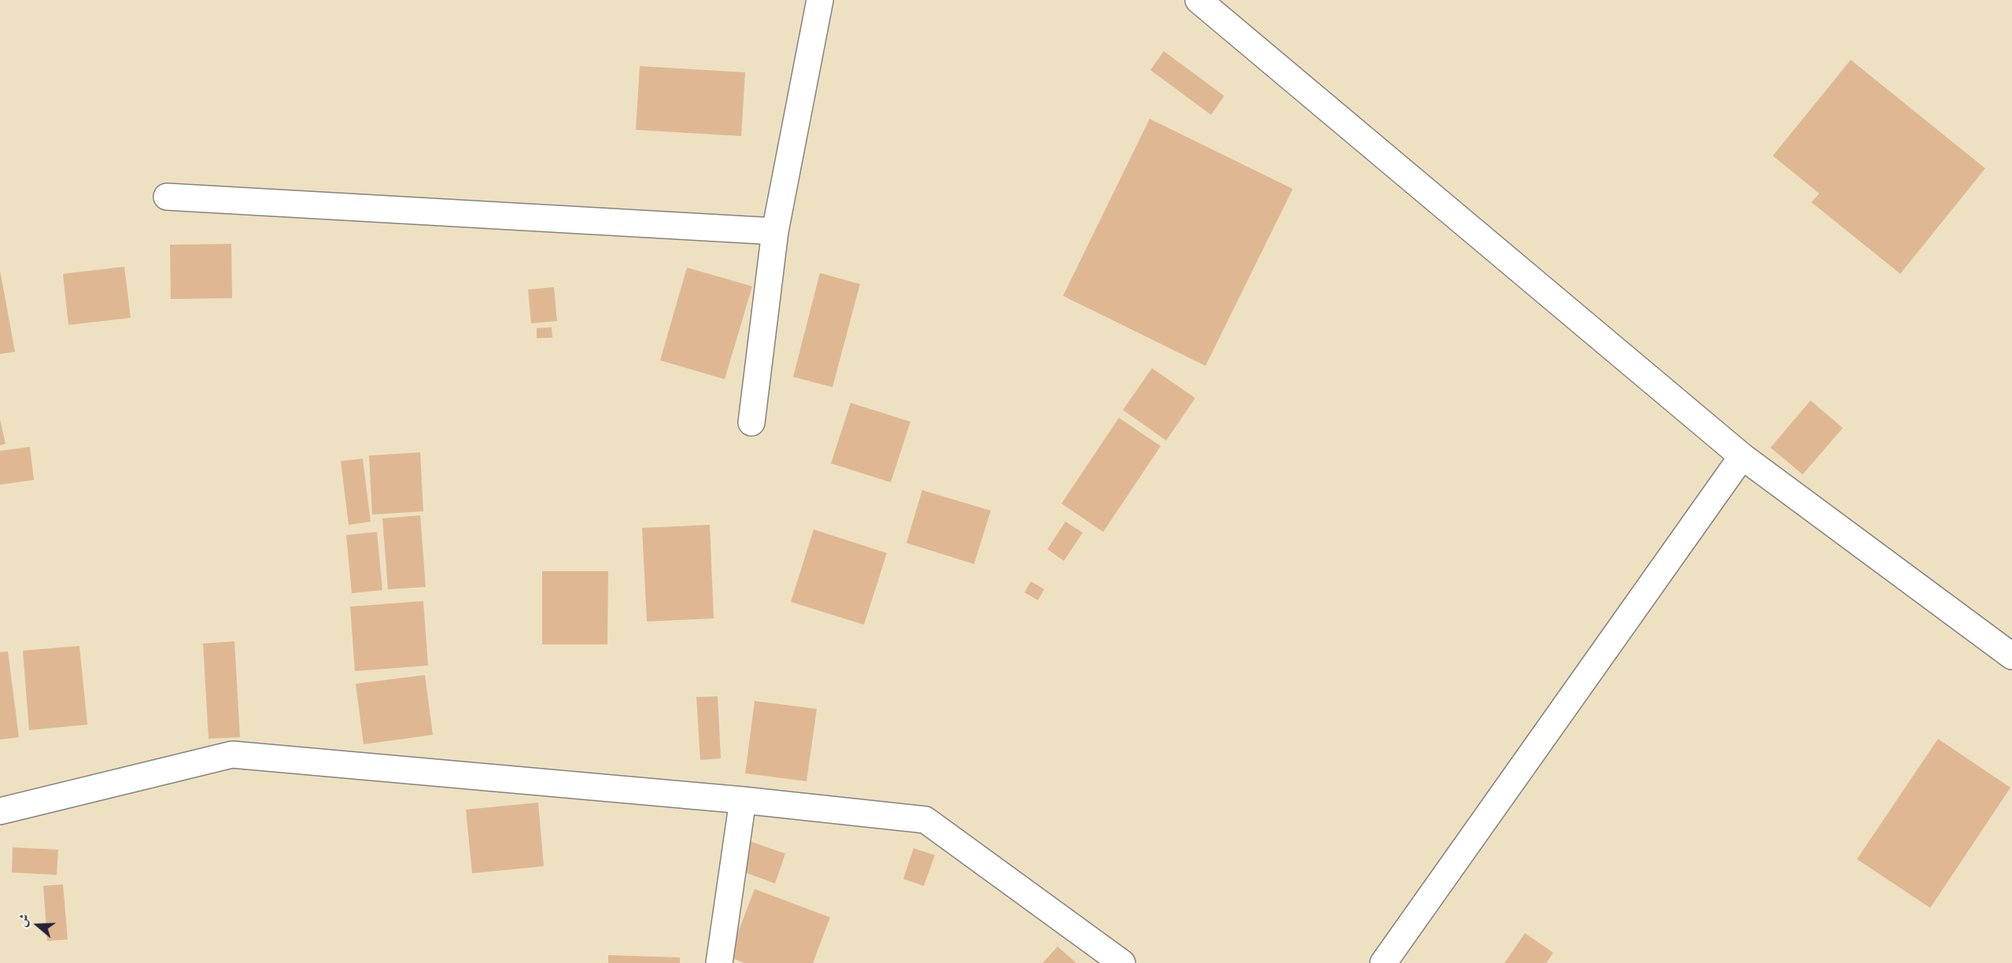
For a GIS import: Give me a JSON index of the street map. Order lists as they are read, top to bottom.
{
  "north": "left"
}
